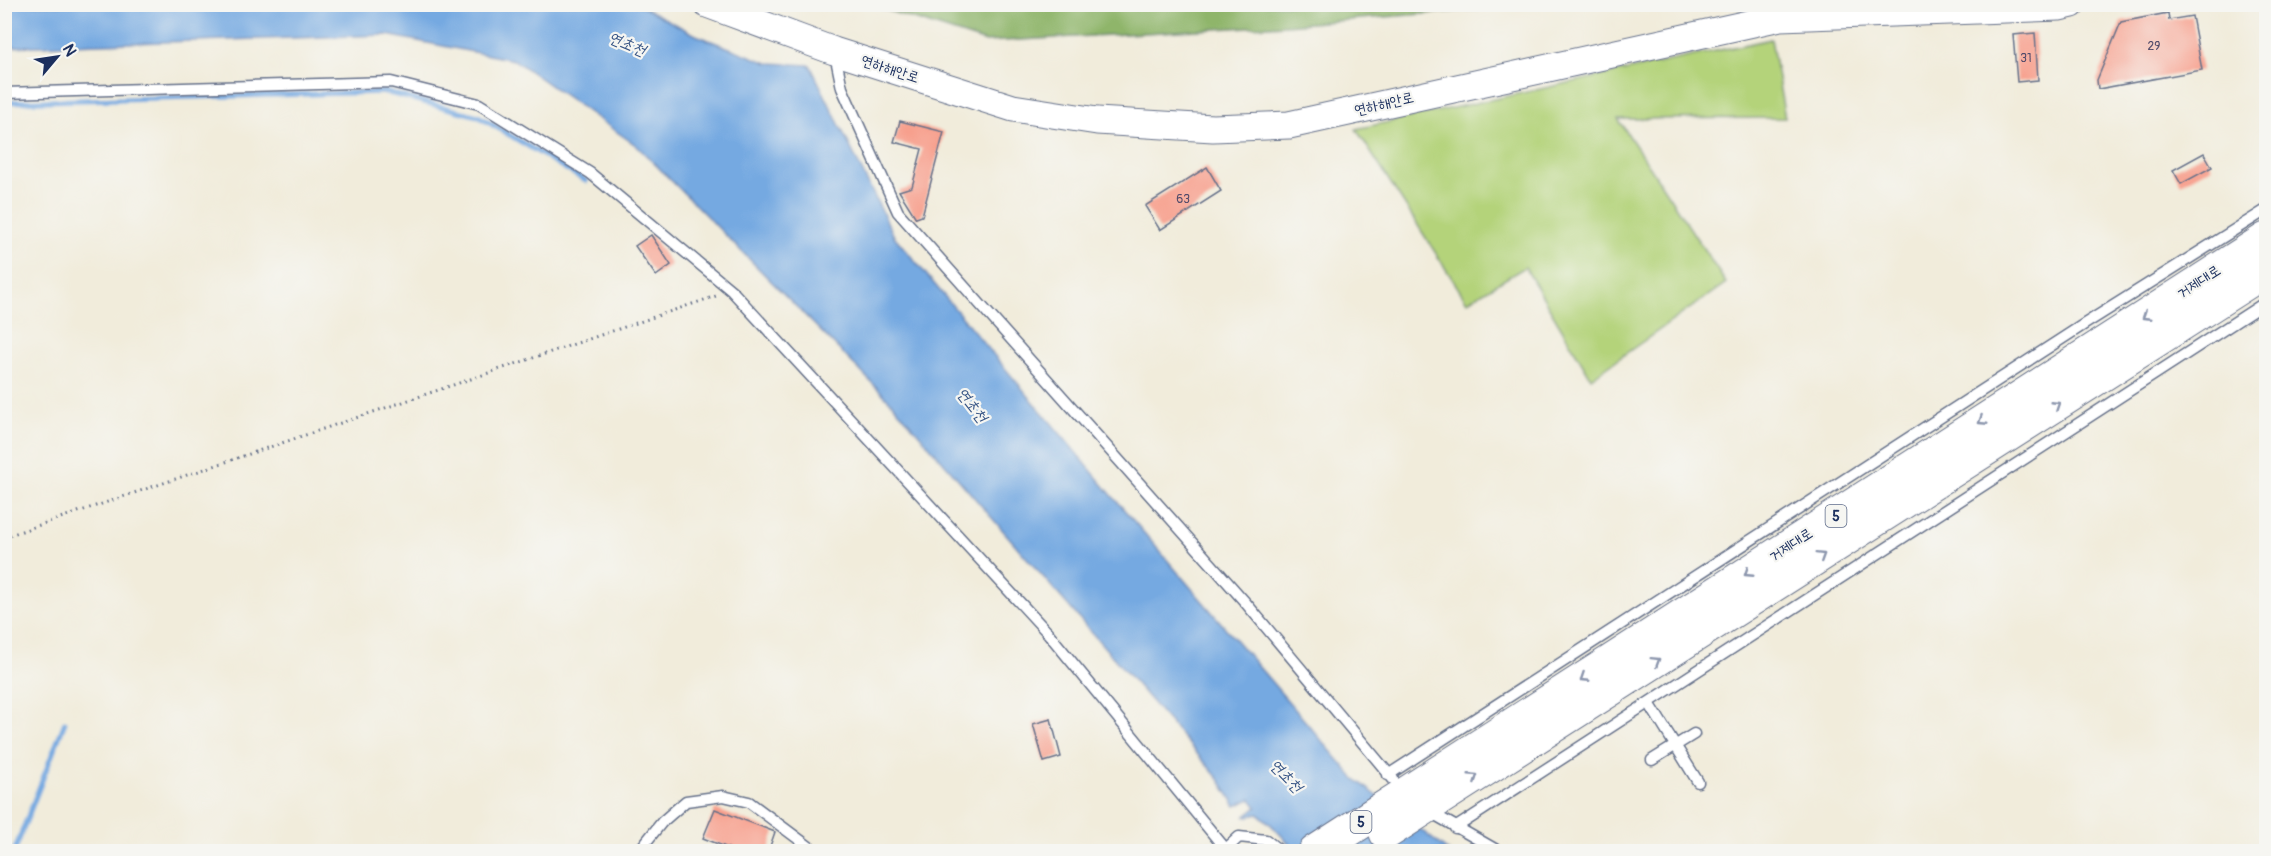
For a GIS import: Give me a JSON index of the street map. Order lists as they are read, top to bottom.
{
  "streets": {
    "main road": ["거제대로", "5"],
    "street": ["연하해안로"]
  },
  "water": ["연초천"],
  "house_numbers": ["29", "31", "63"],
  "north": "top right"
}
